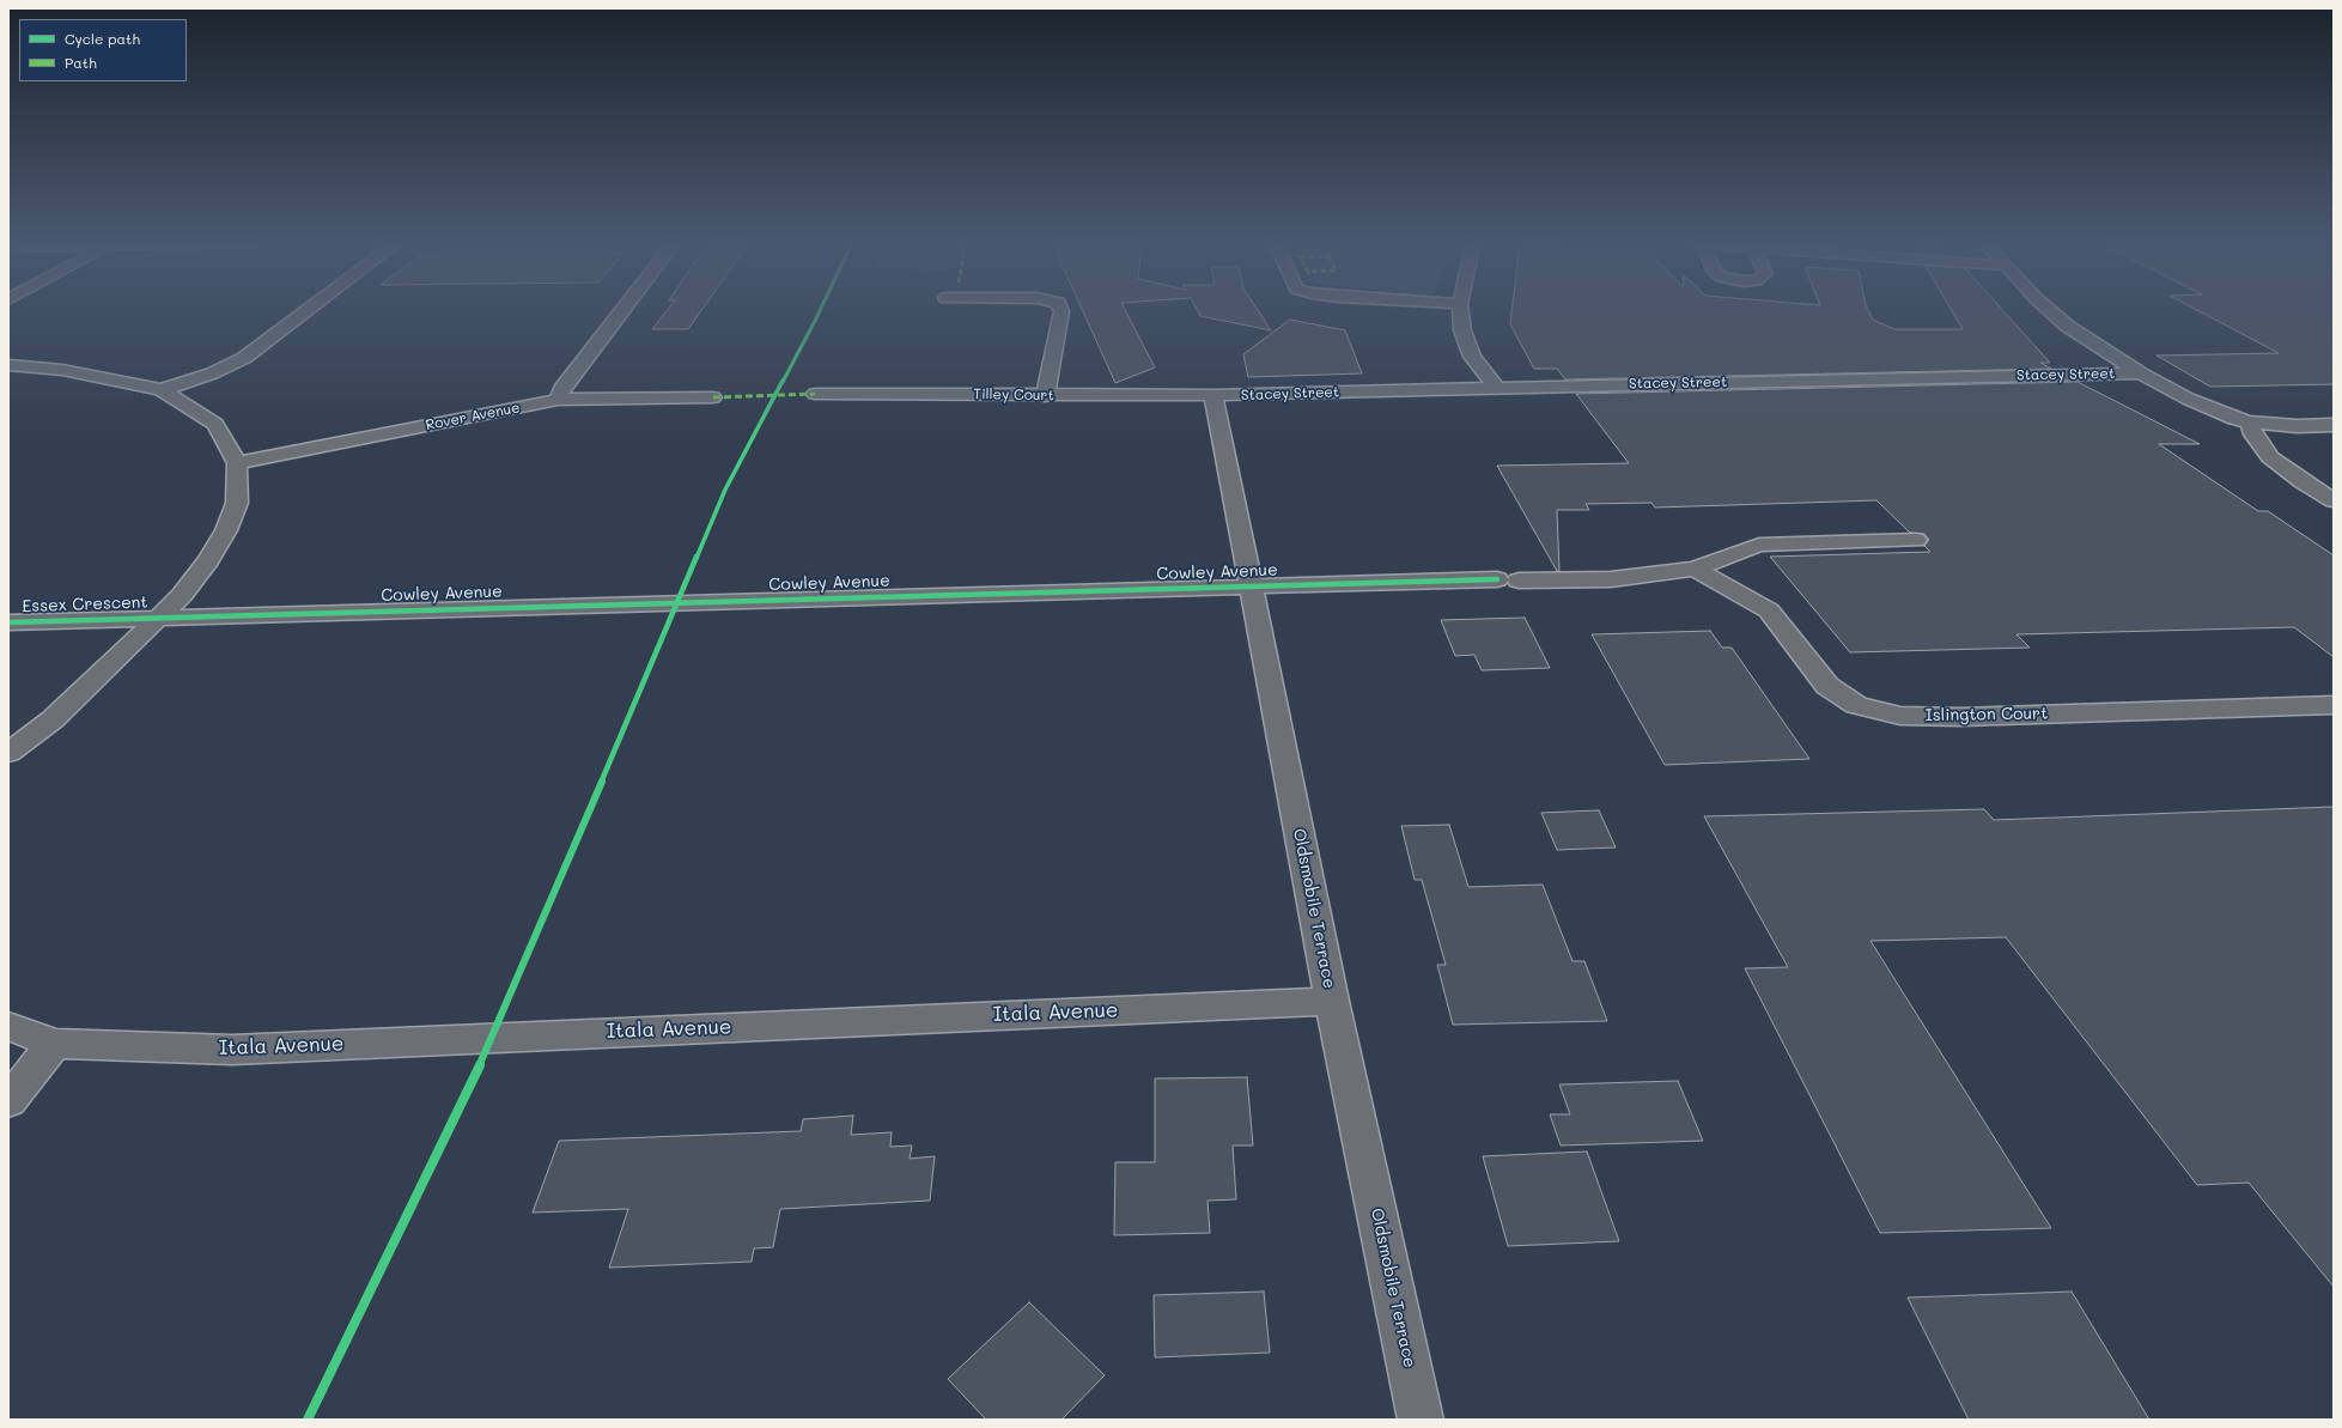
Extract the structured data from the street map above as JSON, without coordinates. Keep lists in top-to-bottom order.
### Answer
{
  "streets": {
    "street": [
      "Stacey Street",
      "Tilley Court",
      "Rover Avenue",
      "Cowley Avenue",
      "Essex Crescent",
      "Islington Court",
      "Oldsmobile Terrace",
      "Itala Avenue"
    ]
  },
  "crossings": [
    ["Stacey Street", "Tilley Court"],
    ["Stacey Street", "Oldsmobile Terrace"],
    ["Tilley Court", "Oldsmobile Terrace"],
    ["Cowley Avenue", "Essex Crescent"],
    ["Cowley Avenue", "Islington Court"],
    ["Cowley Avenue", "Oldsmobile Terrace"],
    ["Oldsmobile Terrace", "Itala Avenue"]
  ],
  "legend": ["Cycle path", "Path"]
}
